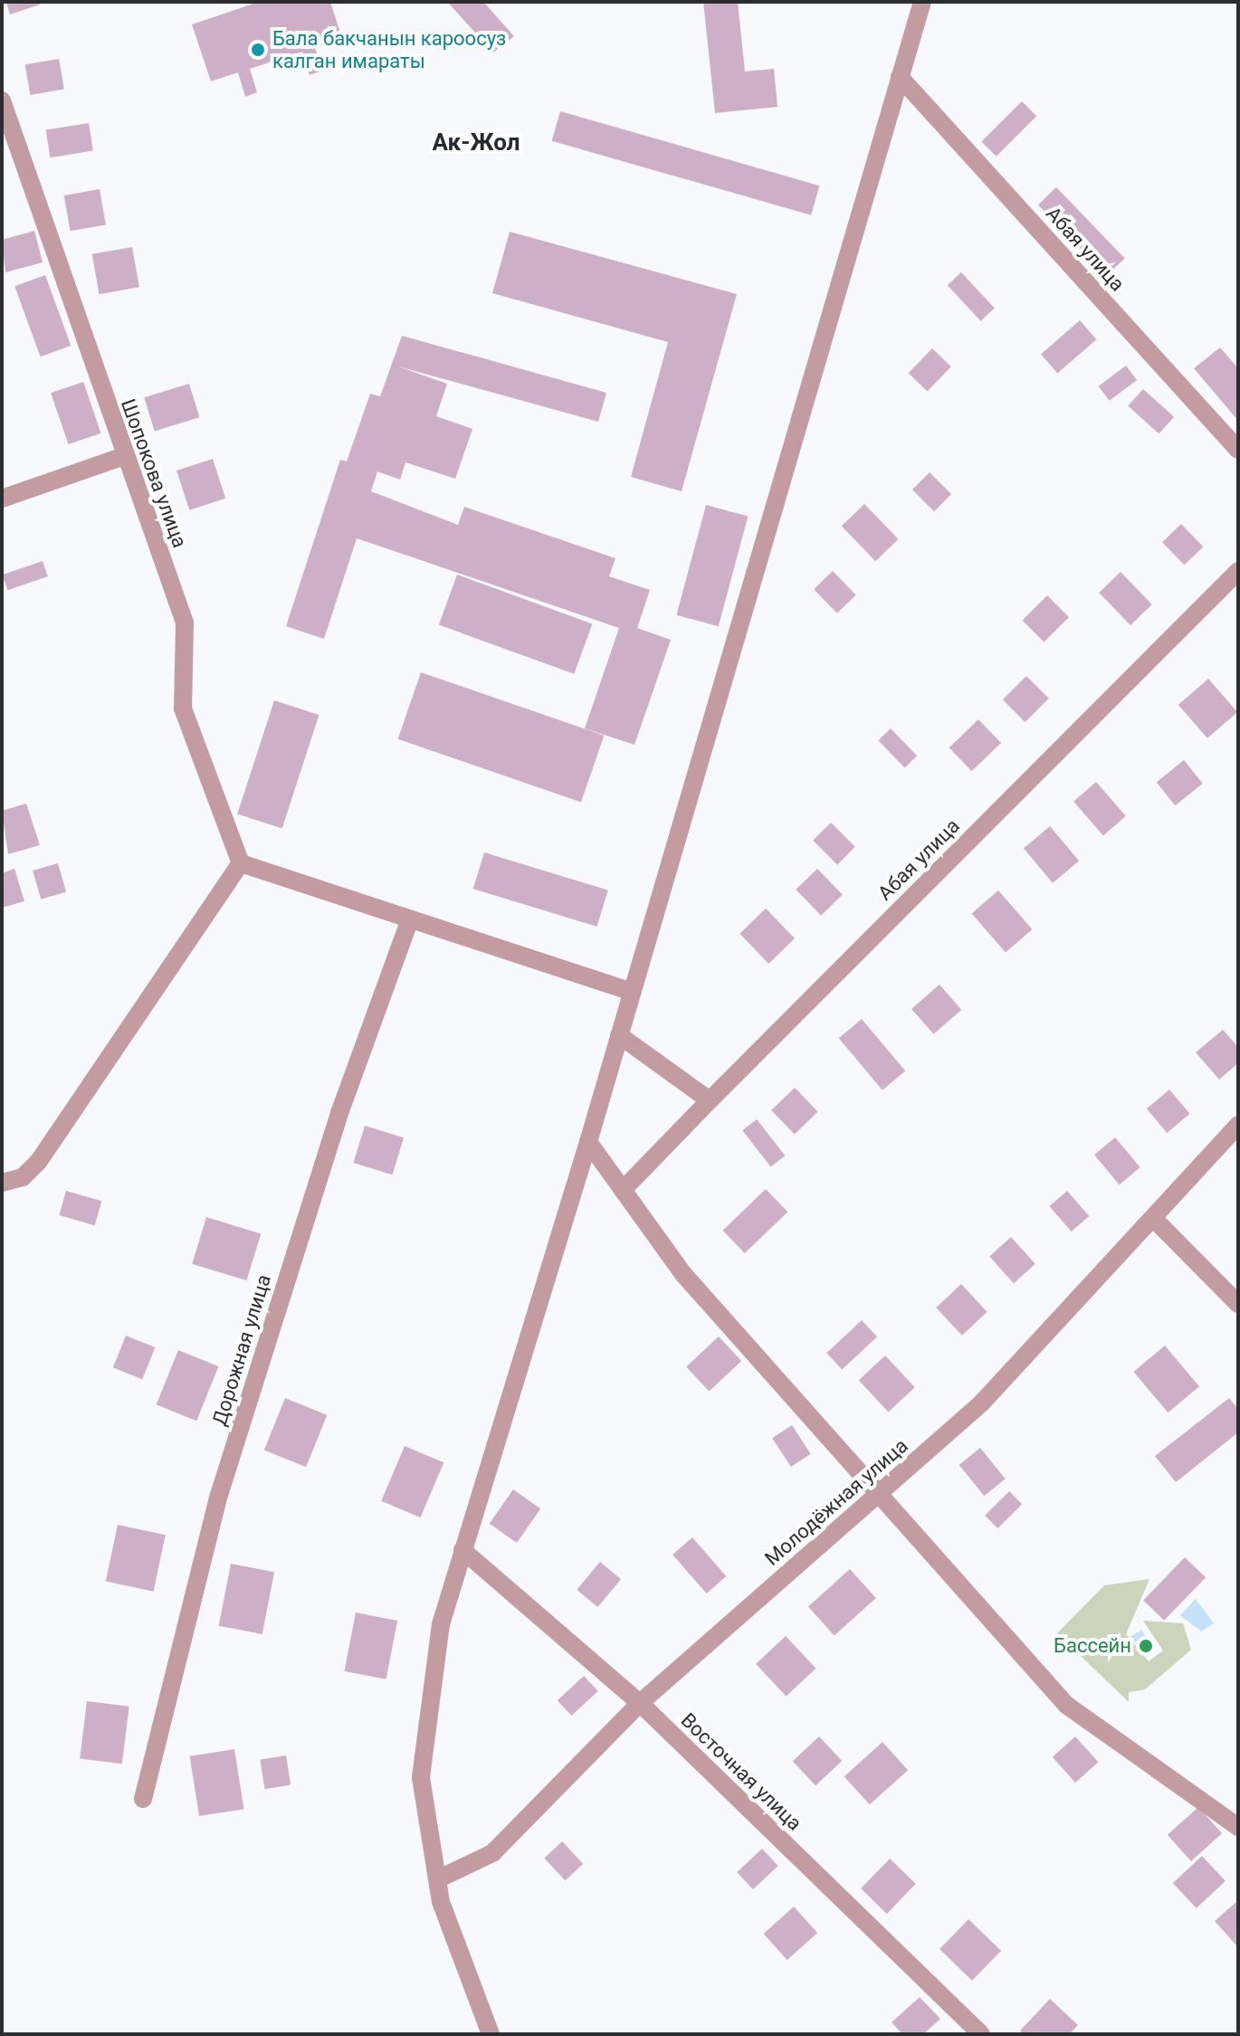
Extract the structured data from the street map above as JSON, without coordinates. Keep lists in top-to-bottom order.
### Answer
{
  "streets": {
    "street": [
      "Абая улица",
      "Шопокова улица",
      "Дорожная улица",
      "Молодёжная улица",
      "Восточная улица"
    ]
  },
  "crossings": [
    ["Молодёжная улица", "Восточная улица"]
  ],
  "districts": ["Ак-Жол"],
  "places": ["Бала бакчанын кароосуз калган имараты", "Бассейн"]
}
